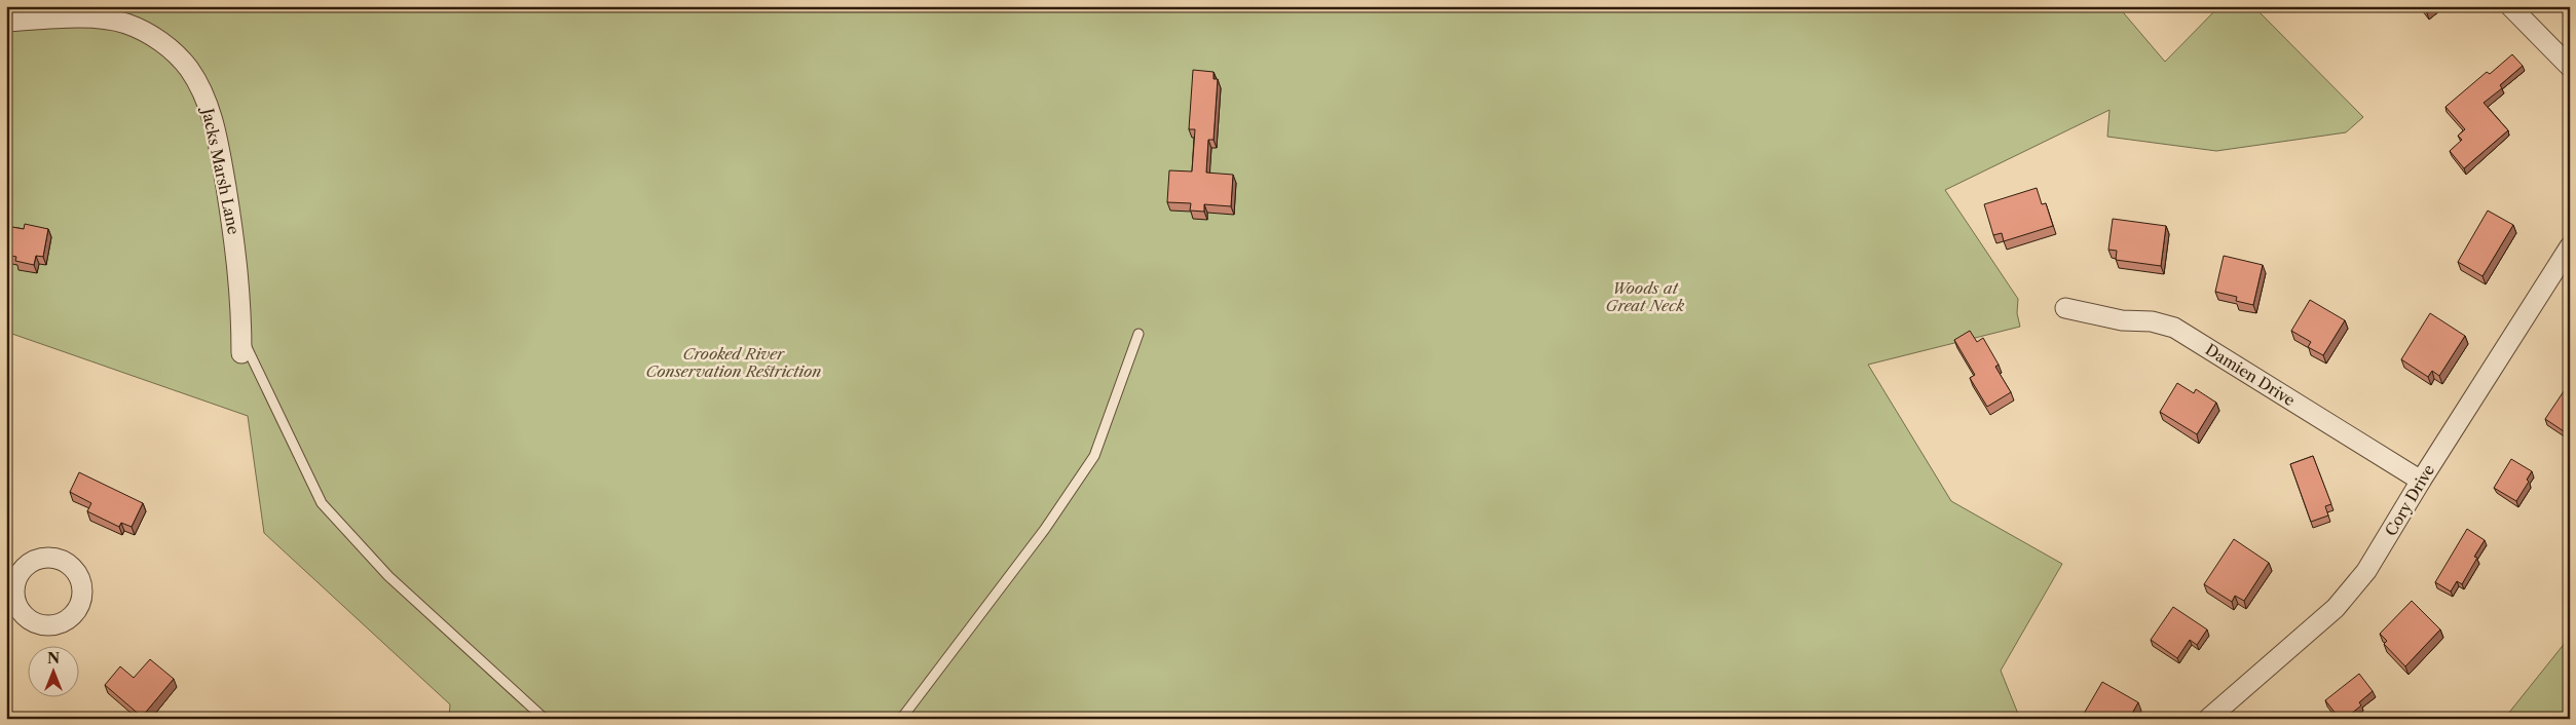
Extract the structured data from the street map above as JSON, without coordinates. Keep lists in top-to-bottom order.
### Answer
{
  "streets": {
    "street": ["Jacks Marsh Lane", "Damien Drive", "Cory Drive"]
  },
  "crossings": [
    ["Damien Drive", "Cory Drive"]
  ],
  "parks": ["Woods at Great Neck", "Crooked River Conservation Restriction"],
  "north": "top"
}
